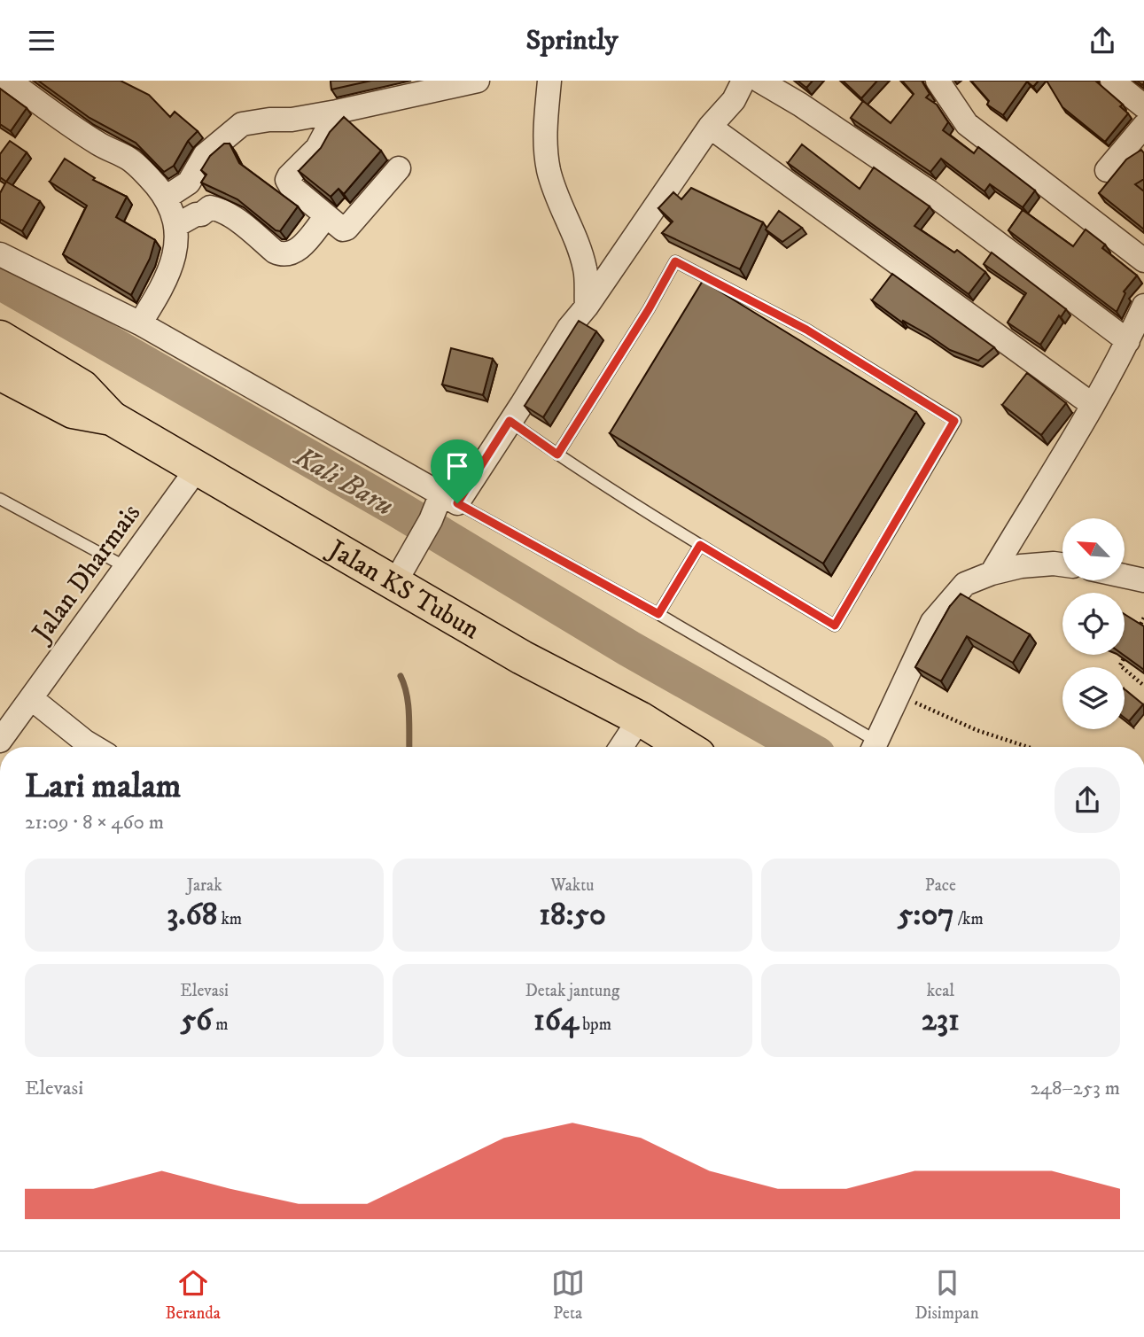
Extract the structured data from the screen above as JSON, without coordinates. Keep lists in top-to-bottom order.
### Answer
{
  "streets": {
    "highway": ["Jalan KS Tubun"],
    "street": ["Jalan Dharmais"]
  },
  "crossings": [
    ["Jalan Dharmais", "Jalan KS Tubun"]
  ],
  "water": ["Kali Baru"],
  "north": "top left",
  "page": {
    "header": "Sprintly",
    "heading": ["Lari malam", "21:09 · 8 × 460 m"],
    "stats": [
      ["Jarak", "3.68 km"],
      ["Waktu", "18:50"],
      ["Pace", "5:07 /km"],
      ["Elevasi", "56 m"],
      ["Detak jantung", "164 bpm"],
      ["kcal", "231"]
    ],
    "chart": ["Elevasi", "248–253 m"],
    "tabs": ["Beranda", "Peta", "Disimpan"]
  }
}
